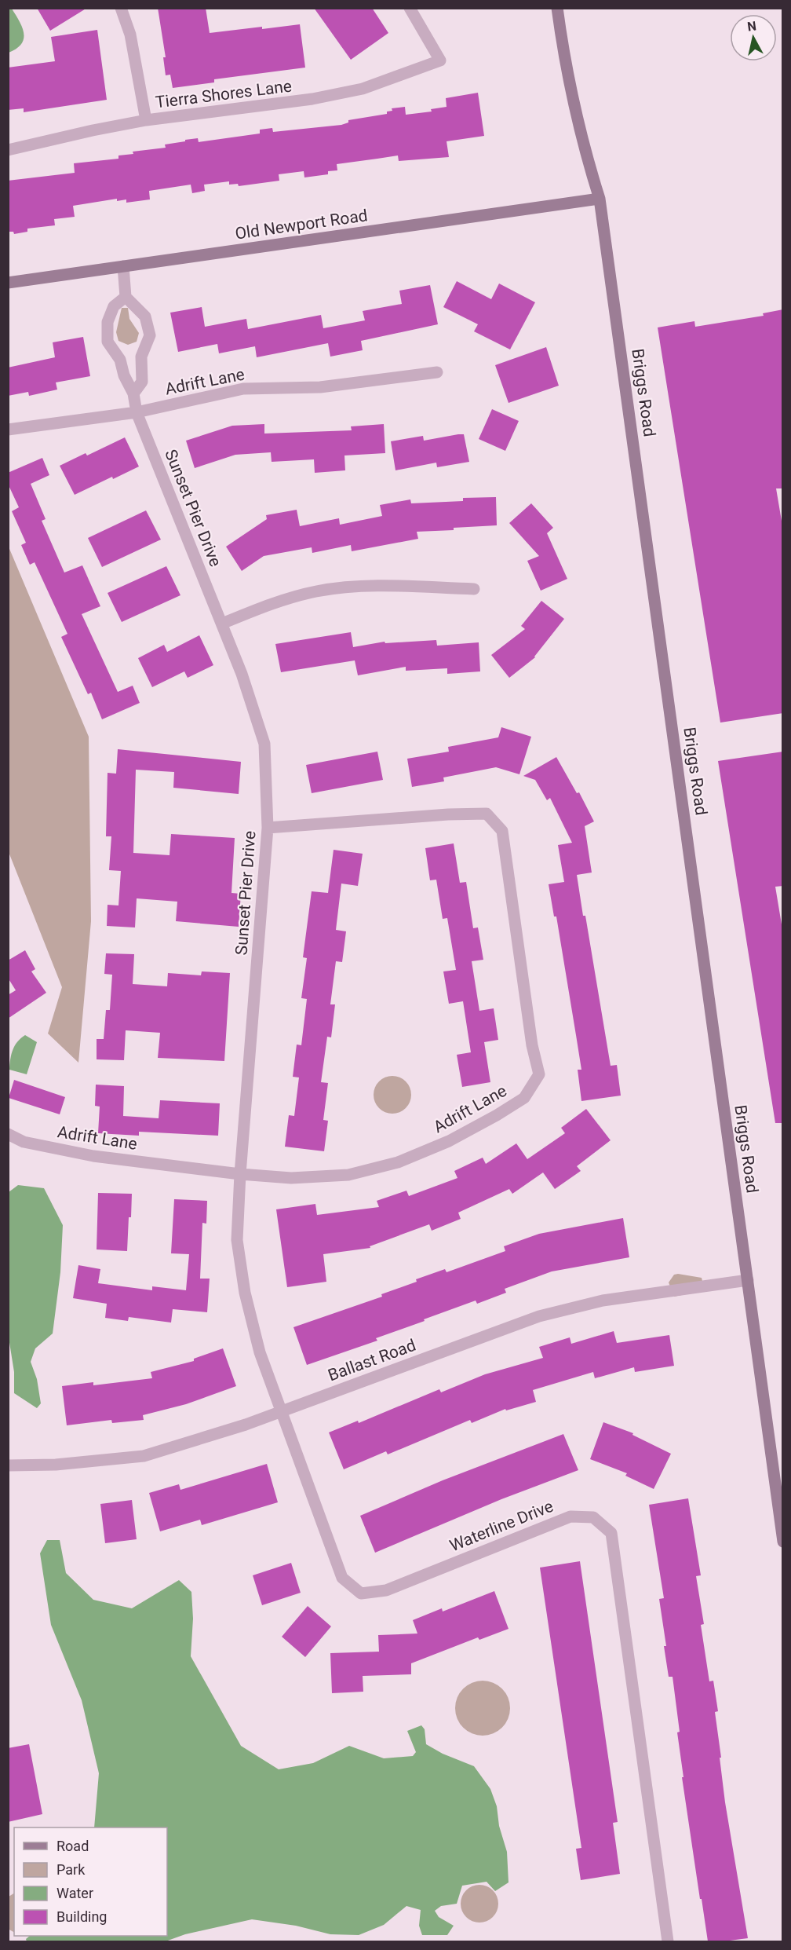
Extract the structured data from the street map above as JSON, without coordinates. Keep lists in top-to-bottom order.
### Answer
{
  "streets": {
    "main road": ["Old Newport Road", "Briggs Road"],
    "street": [
      "Tierra Shores Lane",
      "Adrift Lane",
      "Sunset Pier Drive",
      "Ballast Road",
      "Waterline Drive"
    ]
  },
  "crossings": [
    ["Old Newport Road", "Briggs Road"],
    ["Adrift Lane", "Sunset Pier Drive"],
    ["Briggs Road", "Ballast Road"],
    ["Sunset Pier Drive", "Ballast Road"],
    ["Sunset Pier Drive", "Waterline Drive"],
    ["Ballast Road", "Waterline Drive"]
  ],
  "legend": [
    "Road",
    "Park",
    "Water",
    "Building"
  ],
  "north": "top"
}
